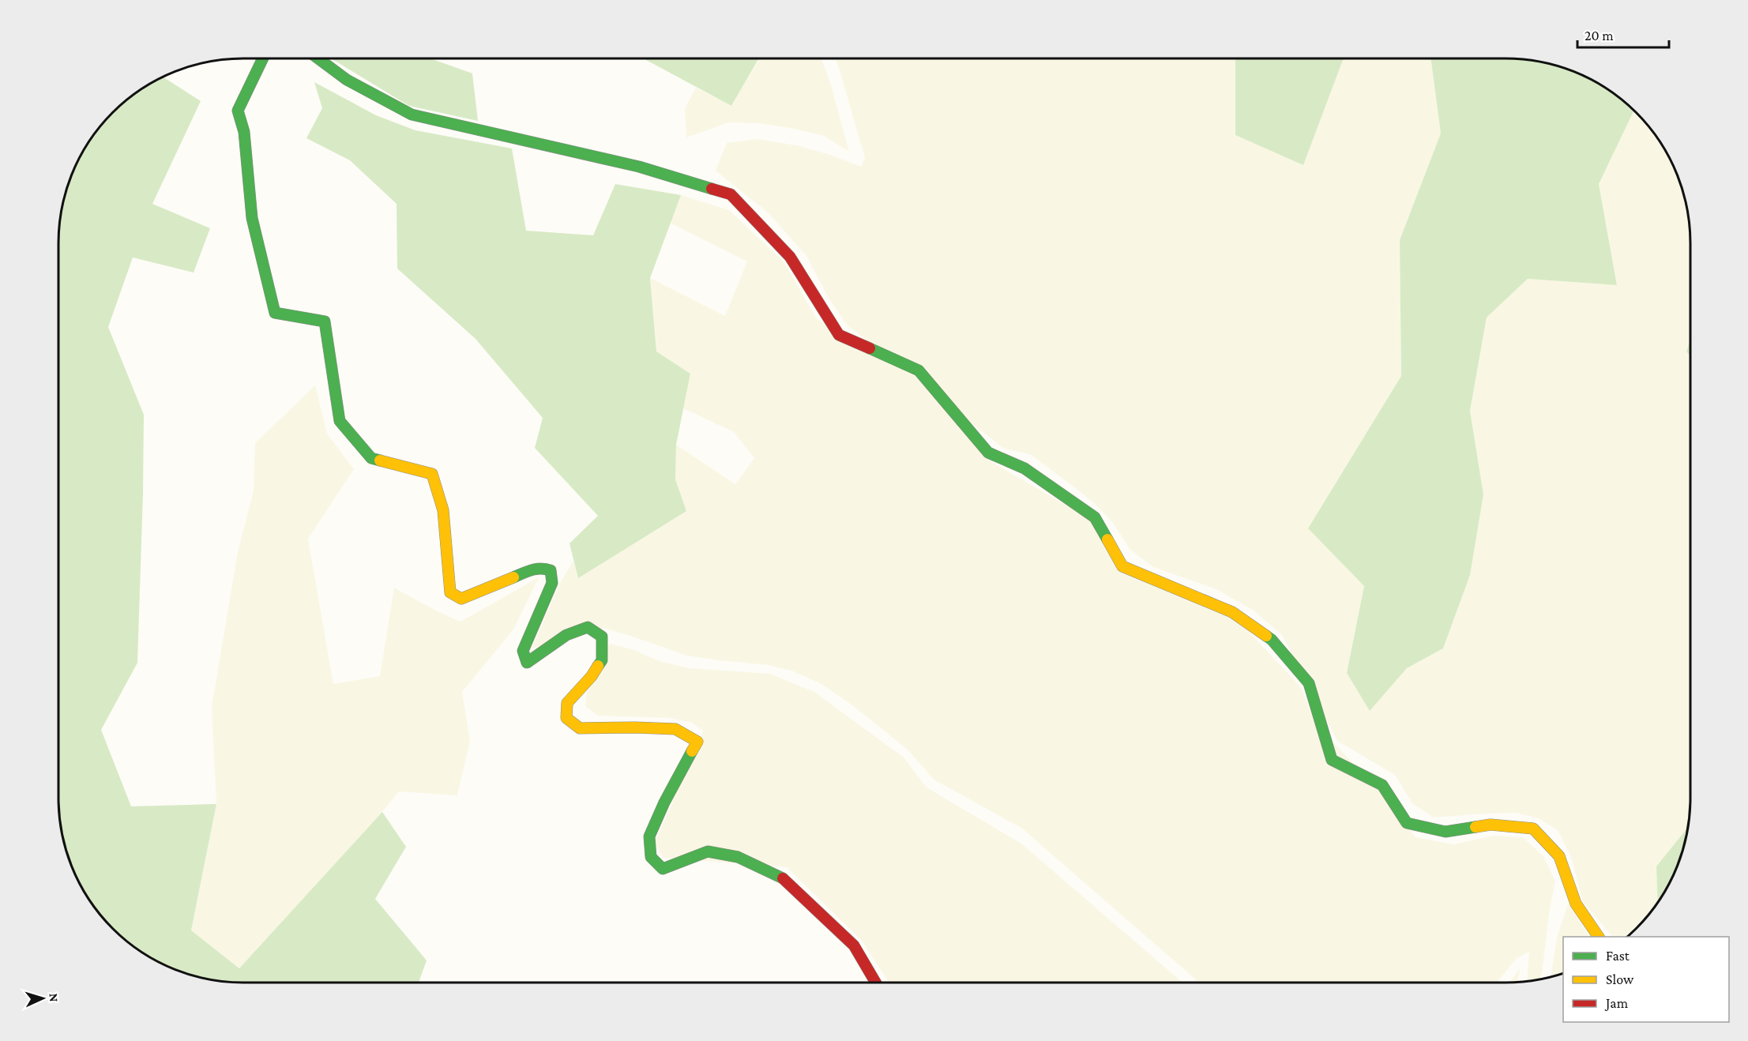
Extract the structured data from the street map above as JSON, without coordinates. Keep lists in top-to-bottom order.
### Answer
{
  "legend": ["Fast", "Slow", "Jam"],
  "scale_bar": "20 m",
  "north": "right"
}
